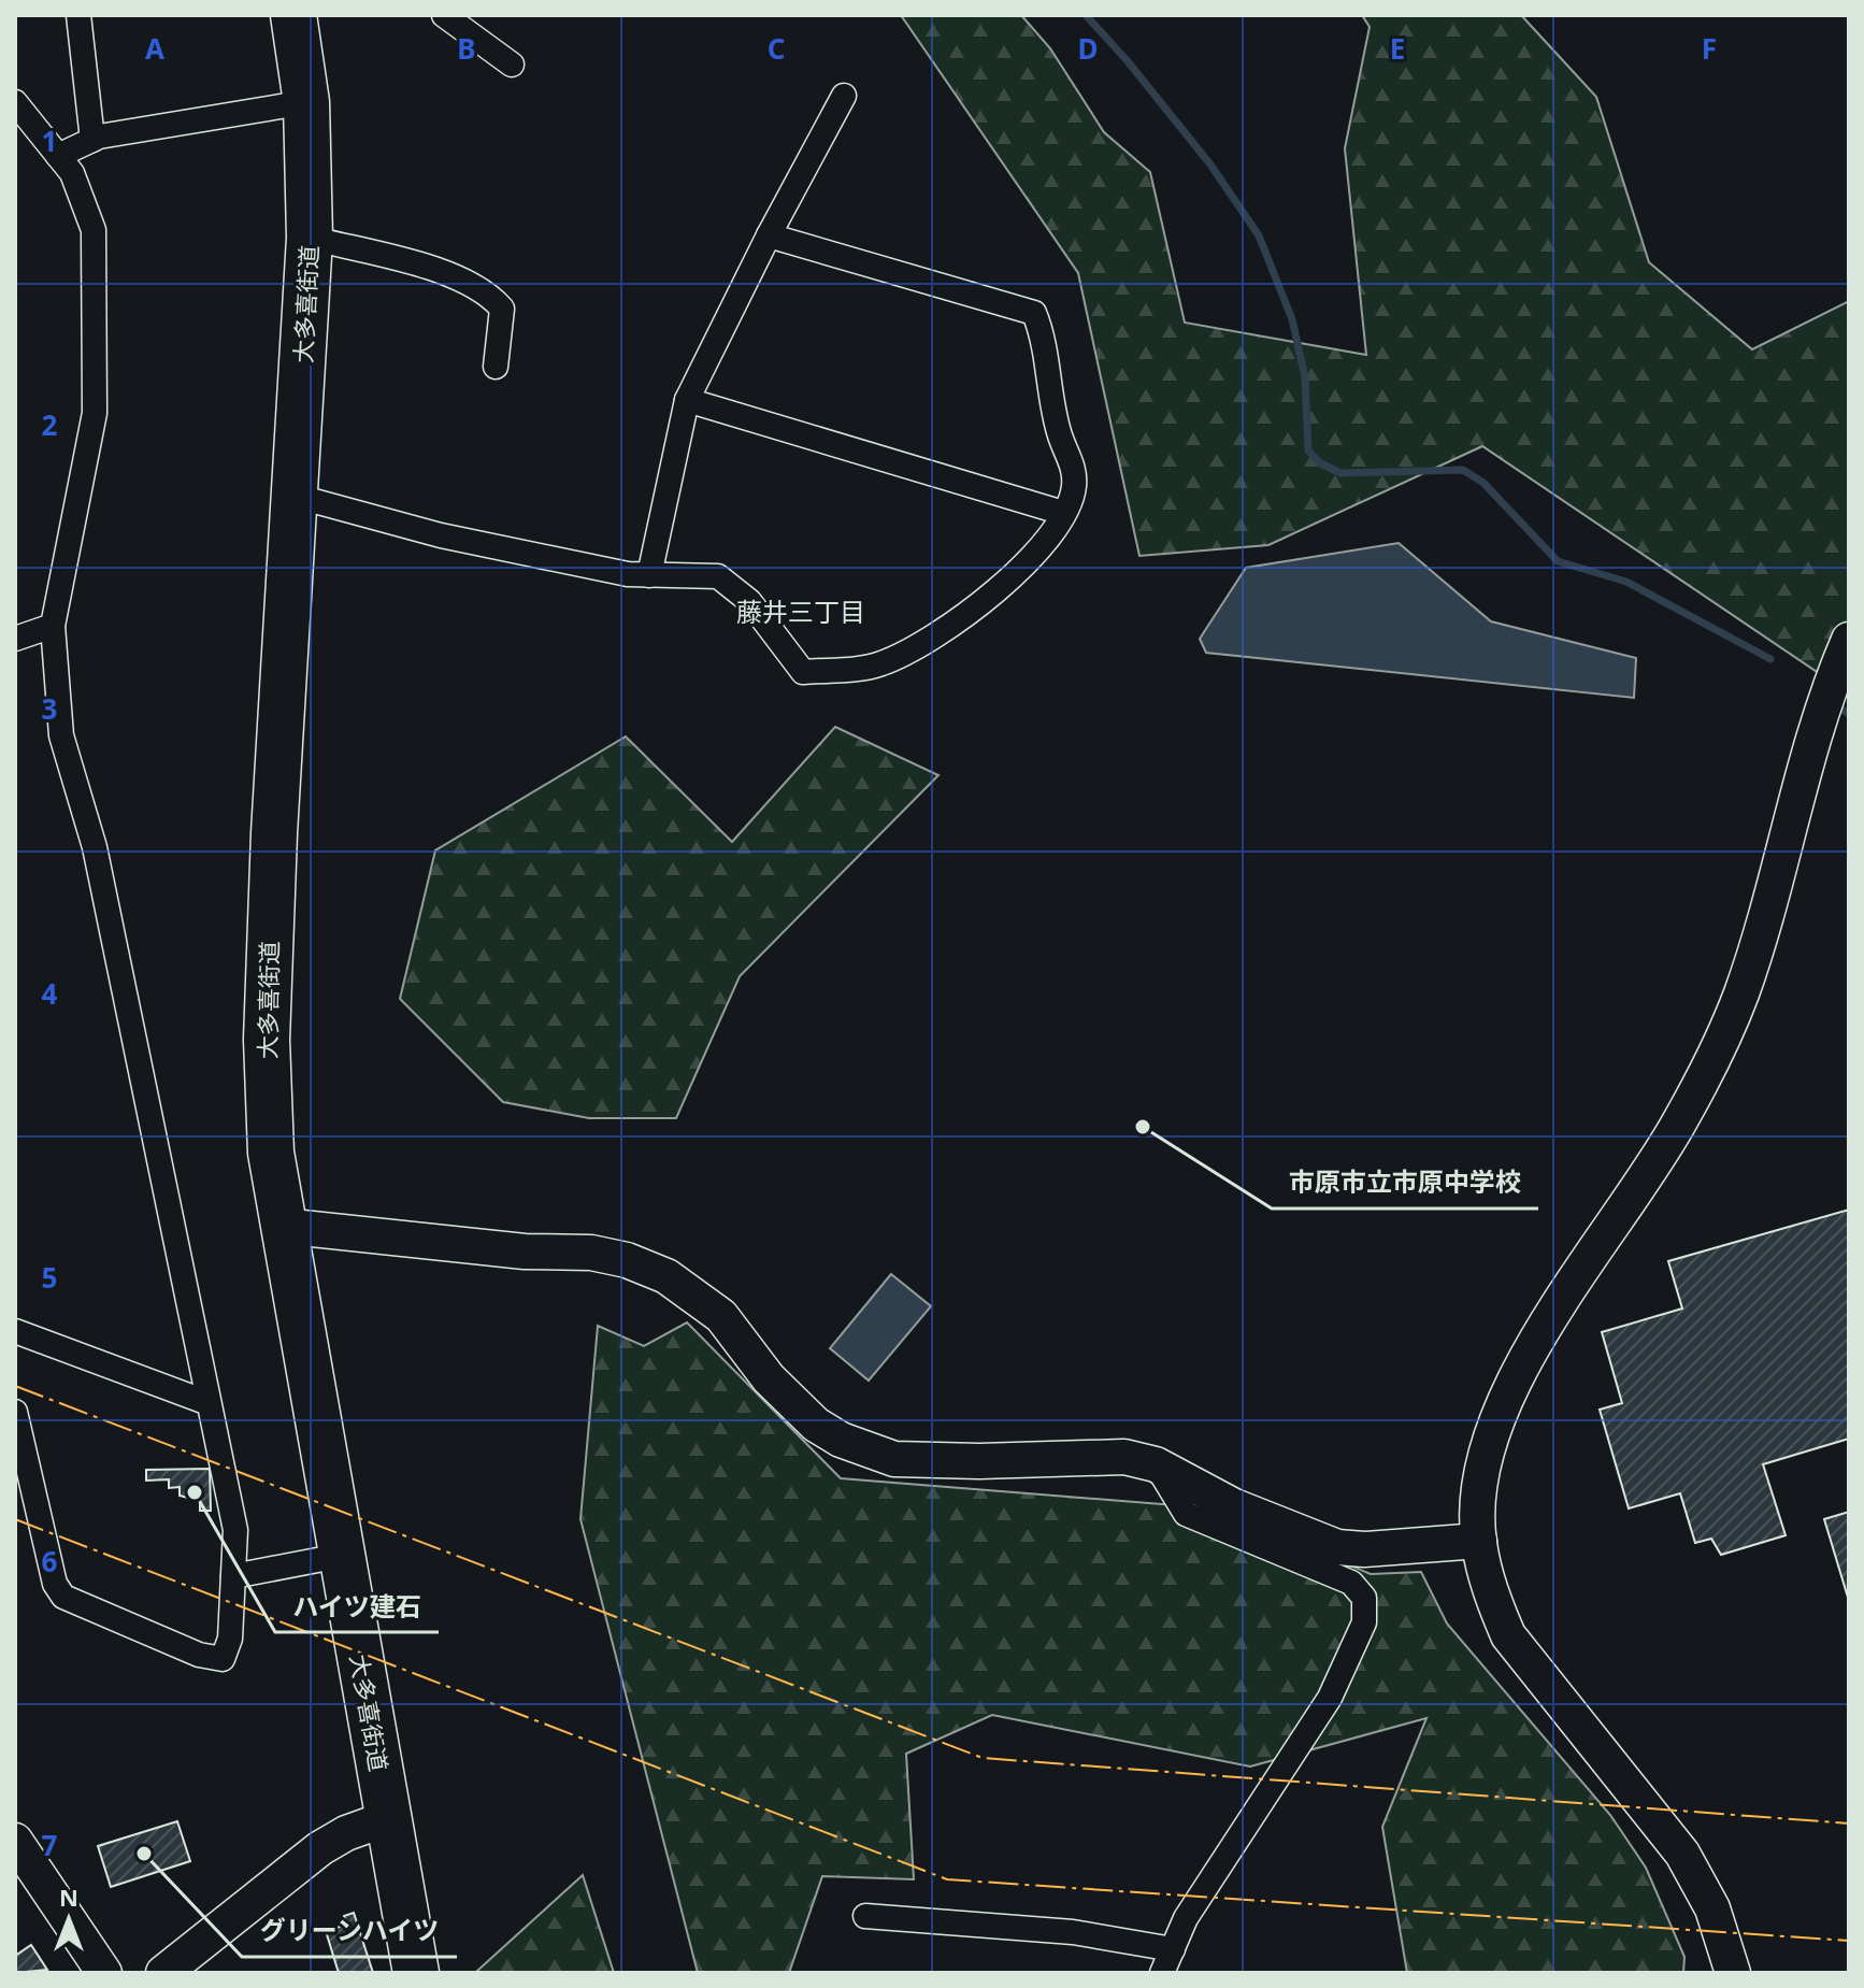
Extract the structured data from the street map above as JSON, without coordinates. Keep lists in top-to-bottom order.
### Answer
{
  "streets": {
    "highway": ["大多喜街道"]
  },
  "districts": ["藤井三丁目"],
  "places": ["市原市立市原中学校", "ハイツ建石", "グリーンハイツ"],
  "north": "top",
  "grid": {
    "columns": [
      "A",
      "B",
      "C",
      "D",
      "E",
      "F"
    ],
    "rows": [
      "1",
      "2",
      "3",
      "4",
      "5",
      "6",
      "7"
    ]
  }
}
